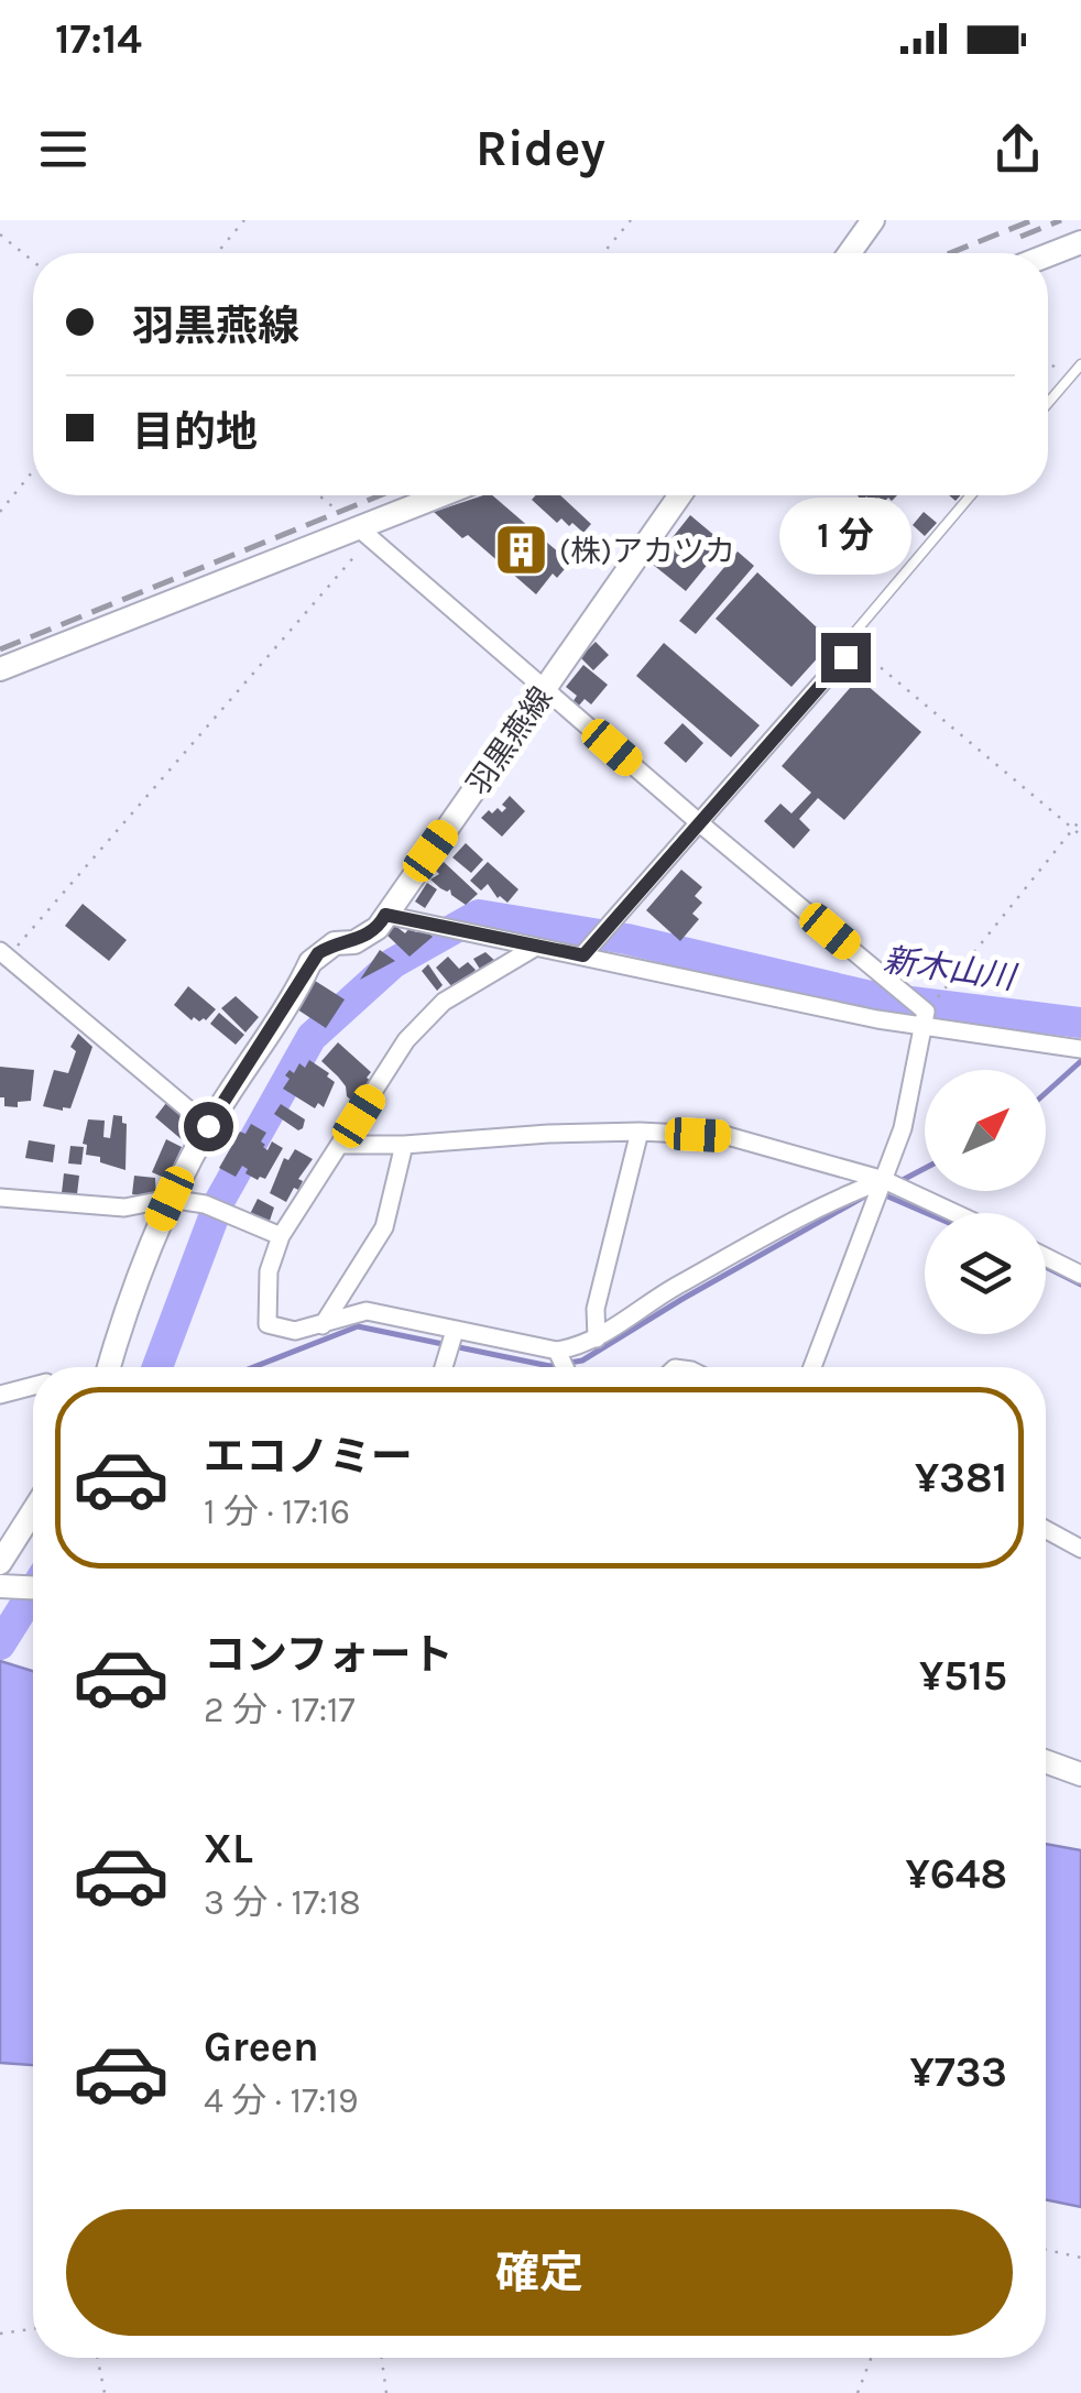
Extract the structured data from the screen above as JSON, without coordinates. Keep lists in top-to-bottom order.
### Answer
{
  "streets": {
    "main road": ["羽黒燕線"]
  },
  "water": ["新木山川"],
  "places": {
    "building": ["(株)アカツカ"]
  },
  "north": "top right",
  "page": {
    "status": "17:14",
    "header": "Ridey",
    "banner": ["羽黒燕線", "目的地"],
    "bubble": "1 分",
    "list": [
      {
        "name": "エコノミー",
        "note": "1 分 · 17:16",
        "value": "¥381"
      },
      {
        "name": "コンフォート",
        "note": "2 分 · 17:17",
        "value": "¥515"
      },
      {
        "name": "XL",
        "note": "3 分 · 17:18",
        "value": "¥648"
      },
      {
        "name": "Green",
        "note": "4 分 · 17:19",
        "value": "¥733"
      }
    ],
    "buttons": "確定"
  }
}
